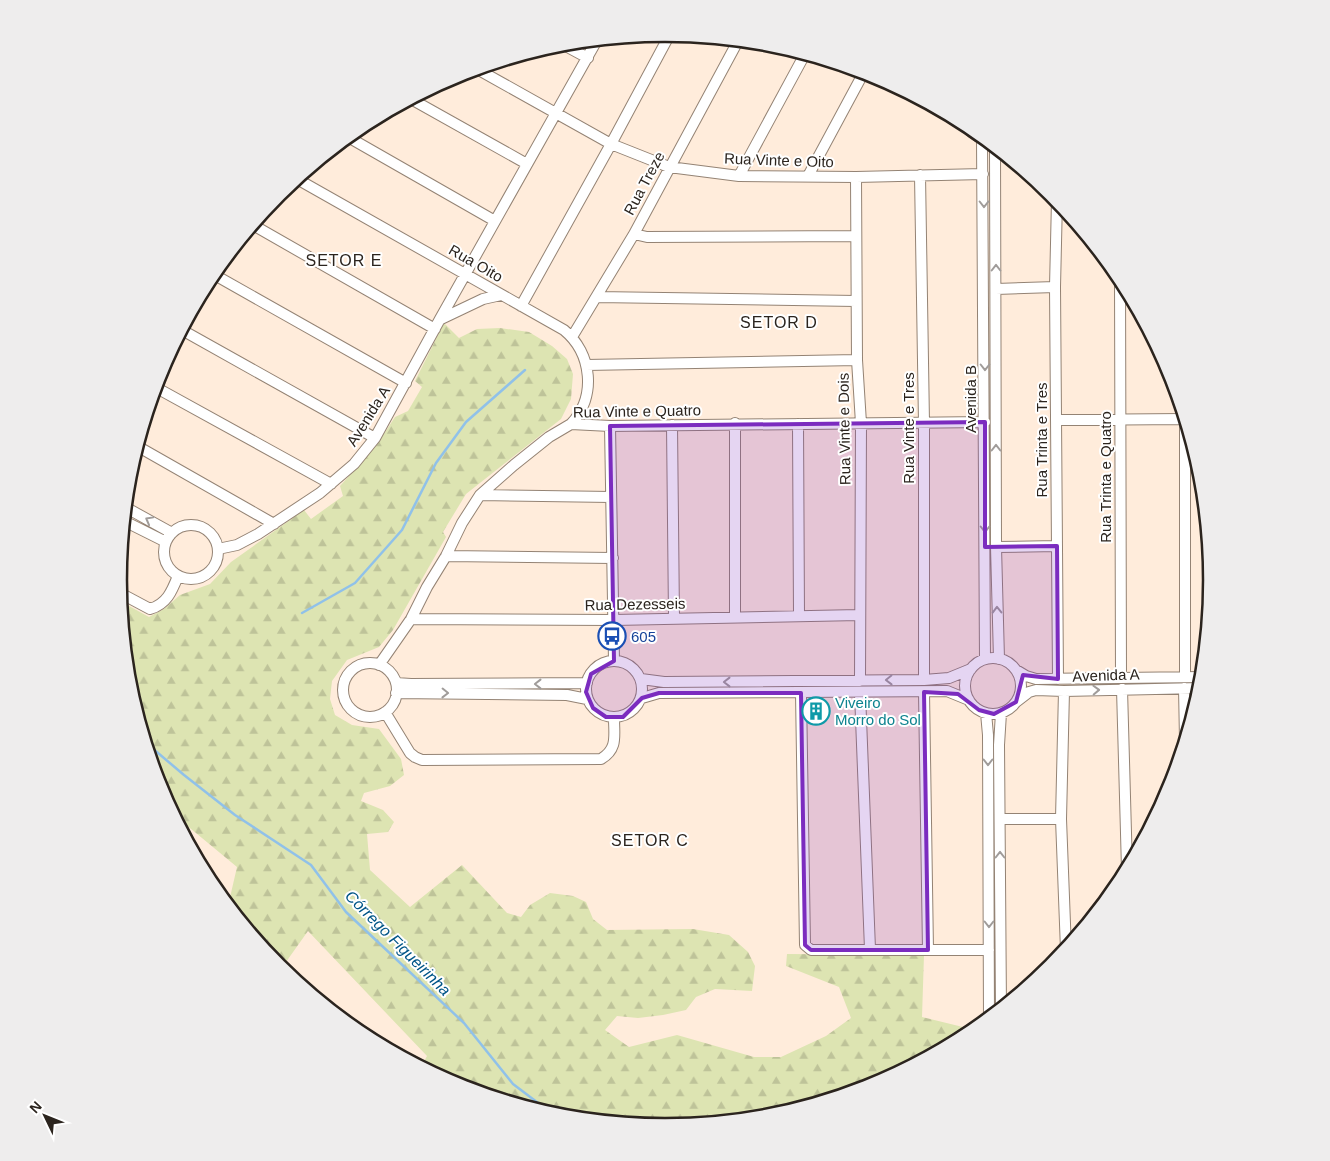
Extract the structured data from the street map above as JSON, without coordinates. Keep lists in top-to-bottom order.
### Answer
{
  "streets": {
    "street": [
      "Rua Vinte e Oito",
      "Rua Treze",
      "Rua Oito",
      "Avenida B",
      "Rua Vinte e Quatro",
      "Avenida A",
      "Rua Vinte e Tres",
      "Rua Vinte e Dois",
      "Rua Trinta e Tres",
      "Rua Trinta e Quatro",
      "Rua Dezesseis"
    ]
  },
  "crossings": [
    ["Rua Vinte e Oito", "Rua Treze"],
    ["Rua Vinte e Oito", "Avenida B"],
    ["Rua Vinte e Oito", "Avenida A"],
    ["Rua Vinte e Oito", "Rua Vinte e Tres"],
    ["Rua Vinte e Oito", "Rua Vinte e Dois"],
    ["Rua Treze", "Rua Oito"],
    ["Rua Oito", "Rua Vinte e Quatro"],
    ["Rua Oito", "Avenida A"],
    ["Avenida B", "Rua Vinte e Quatro"],
    ["Avenida B", "Avenida A"],
    ["Rua Vinte e Quatro", "Rua Vinte e Tres"],
    ["Rua Vinte e Quatro", "Rua Vinte e Dois"],
    ["Rua Vinte e Quatro", "Rua Dezesseis"],
    ["Avenida A", "Rua Trinta e Tres"],
    ["Avenida A", "Rua Trinta e Quatro"],
    ["Rua Vinte e Dois", "Rua Dezesseis"]
  ],
  "districts": ["SETOR E", "SETOR D", "SETOR C"],
  "water": ["Córrego Figueirinha"],
  "places": {
    "bus stop": ["605"],
    "building": ["Viveiro Morro do Sol"]
  },
  "north": "top left"
}
